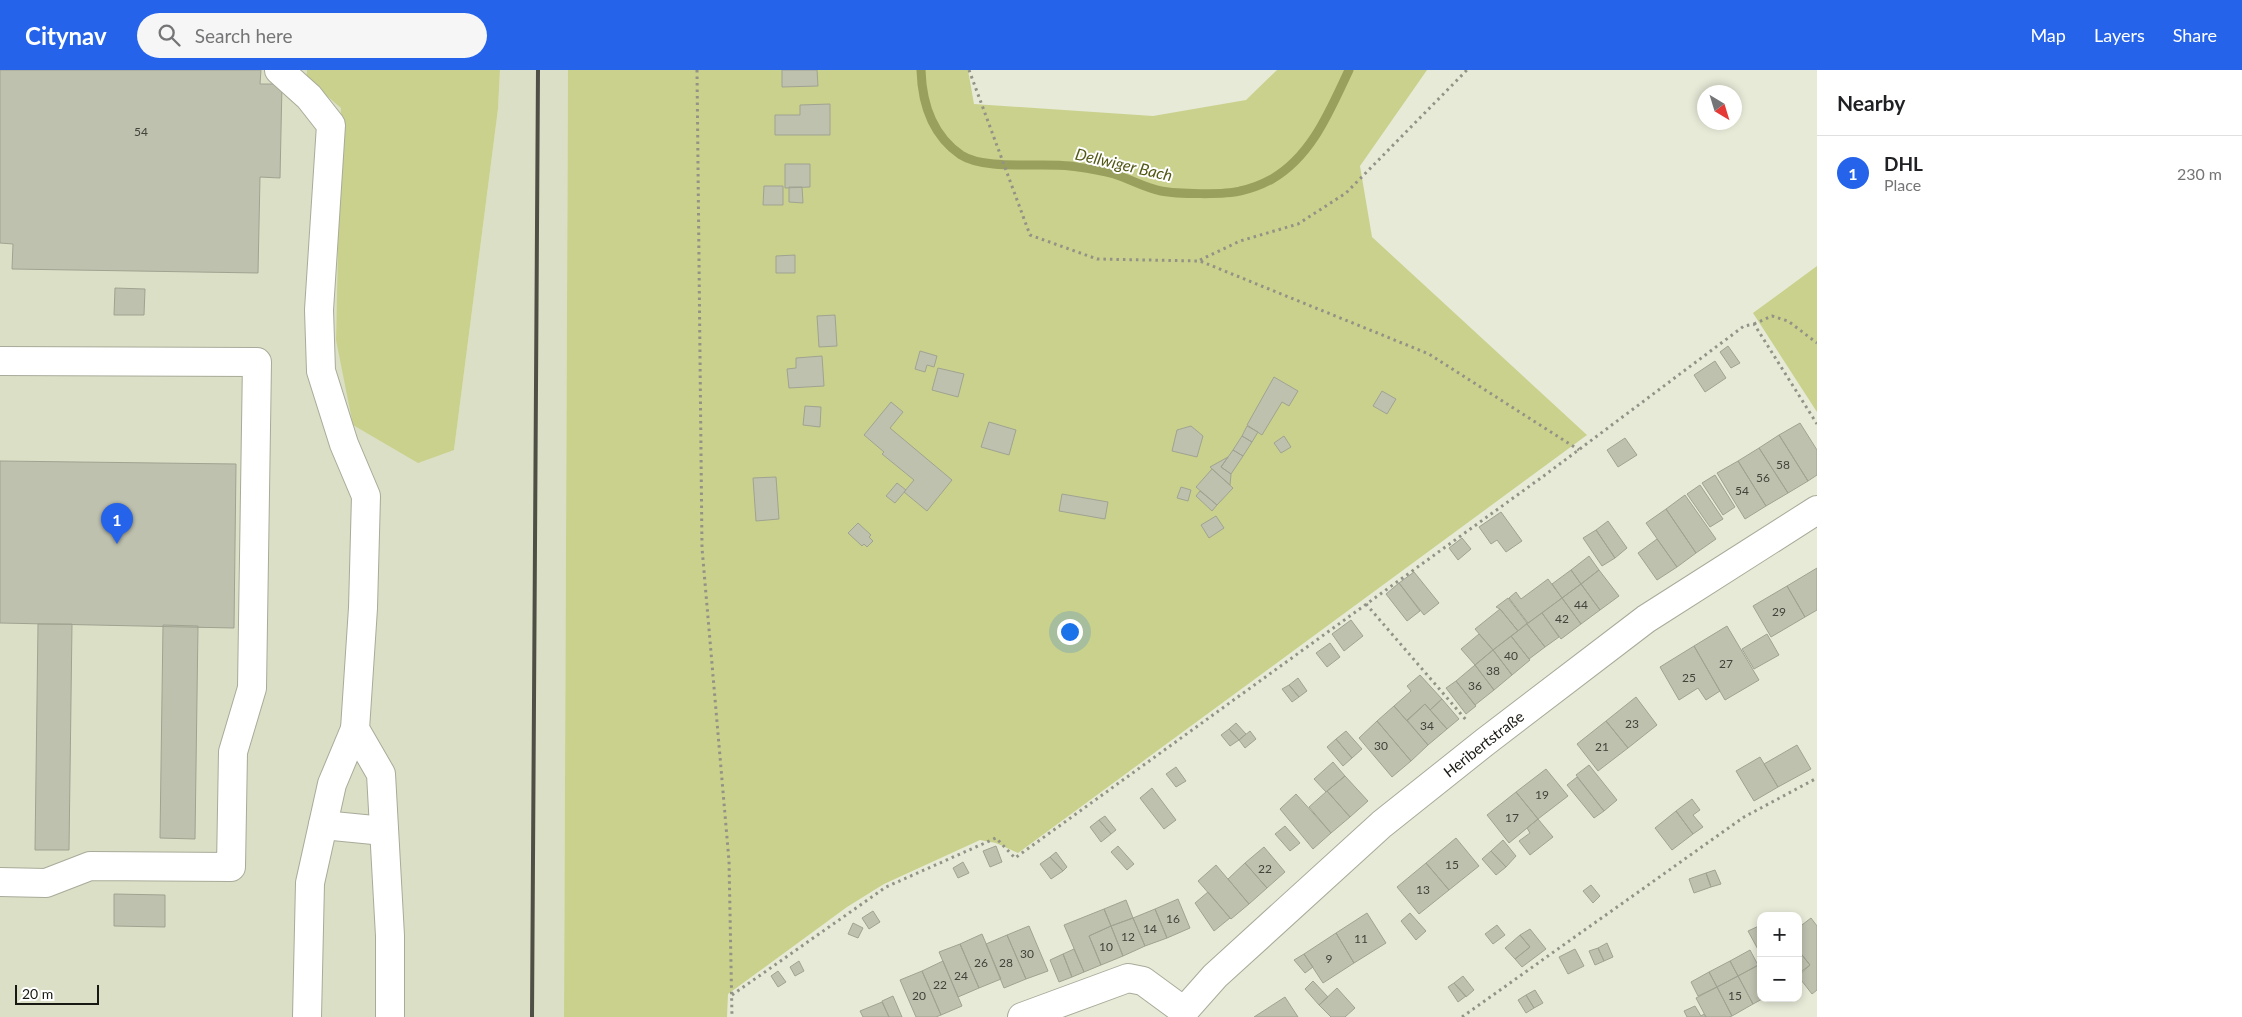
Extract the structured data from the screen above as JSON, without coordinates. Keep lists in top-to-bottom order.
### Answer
{
  "streets": {
    "street": ["Heribertstraße"]
  },
  "water": ["Dellwiger Bach"],
  "house_numbers": [
    "54",
    "58",
    "56",
    "54",
    "44",
    "29",
    "42",
    "40",
    "27",
    "38",
    "25",
    "36",
    "23",
    "34",
    "30",
    "21",
    "19",
    "17",
    "15",
    "22",
    "13",
    "16",
    "14",
    "12",
    "11",
    "10",
    "30",
    "9",
    "26",
    "28",
    "24",
    "22",
    "20",
    "15"
  ],
  "scale_bar": "20 m",
  "north": "bottom right",
  "page": {
    "header": "Citynav",
    "search": "Search here",
    "nav": ["Map", "Layers", "Share"],
    "heading": "Nearby",
    "list": [
      {
        "mark": "1",
        "name": "DHL",
        "note": "Place",
        "value": "230 m"
      }
    ],
    "pins": "1",
    "map_buttons": ["+", "−"],
    "scale": "20 m"
  }
}
